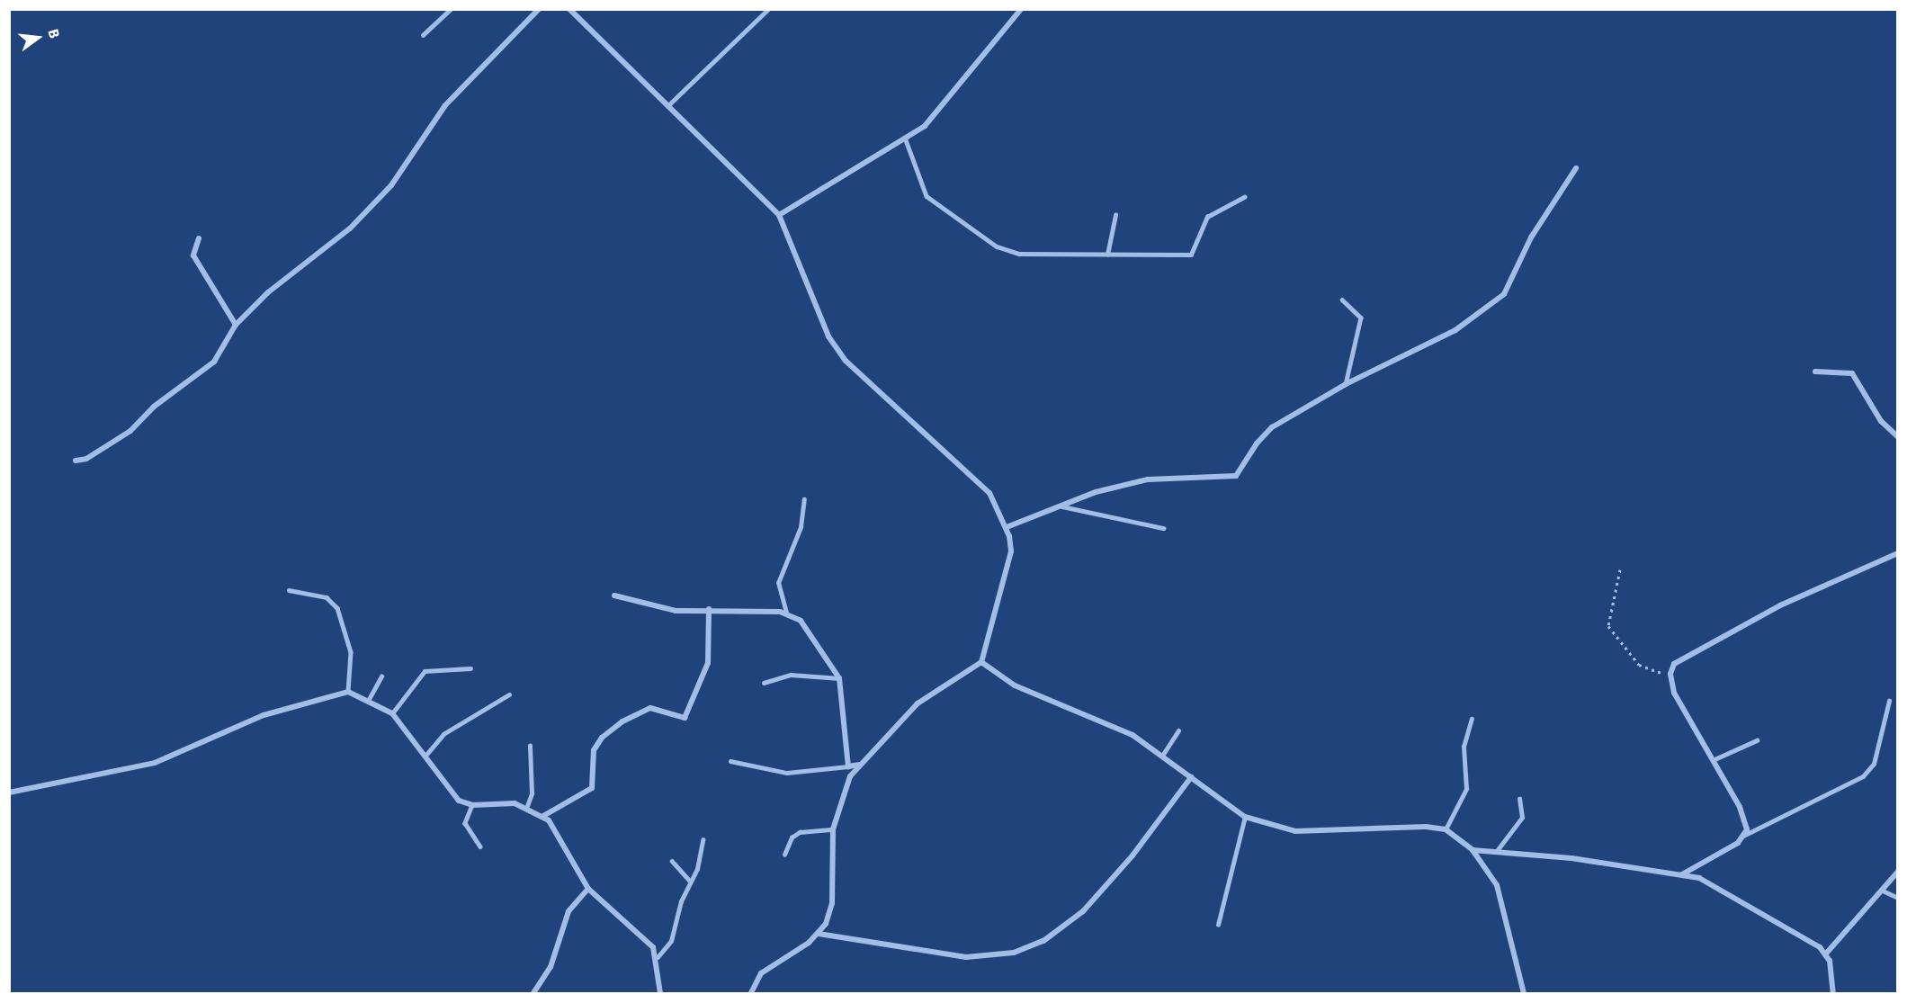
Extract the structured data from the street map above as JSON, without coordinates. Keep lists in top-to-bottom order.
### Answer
{
  "north": "right"
}
